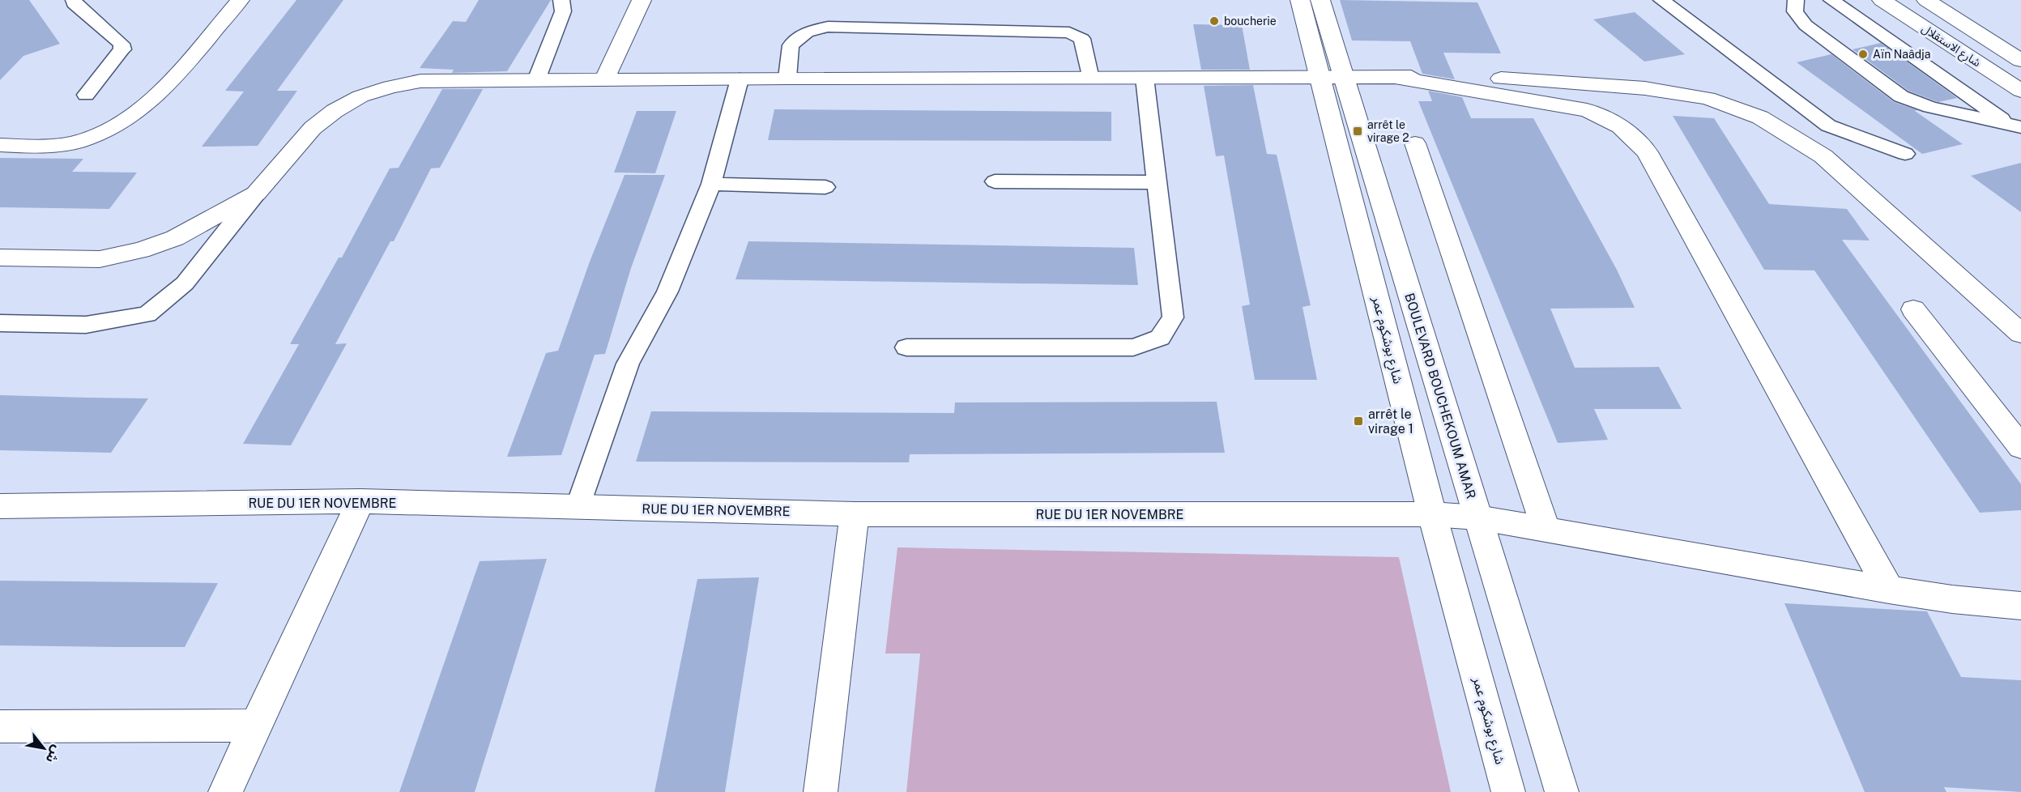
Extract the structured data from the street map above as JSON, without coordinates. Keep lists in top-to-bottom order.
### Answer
{
  "streets": {
    "street": [
      "شارع الاستقلال",
      "شارع بوشكوم عمر",
      "BOULEVARD BOUCHEKOUM AMAR",
      "RUE DU 1ER NOVEMBRE"
    ]
  },
  "crossings": [
    ["شارع بوشكوم عمر", "BOULEVARD BOUCHEKOUM AMAR"],
    ["شارع بوشكوم عمر", "RUE DU 1ER NOVEMBRE"],
    ["BOULEVARD BOUCHEKOUM AMAR", "RUE DU 1ER NOVEMBRE"]
  ],
  "places": {
    "other": ["boucherie", "Aïn Naâdja"],
    "transit": ["arrêt le virage 2", "arrêt le virage 1"]
  },
  "north": "bottom right"
}
